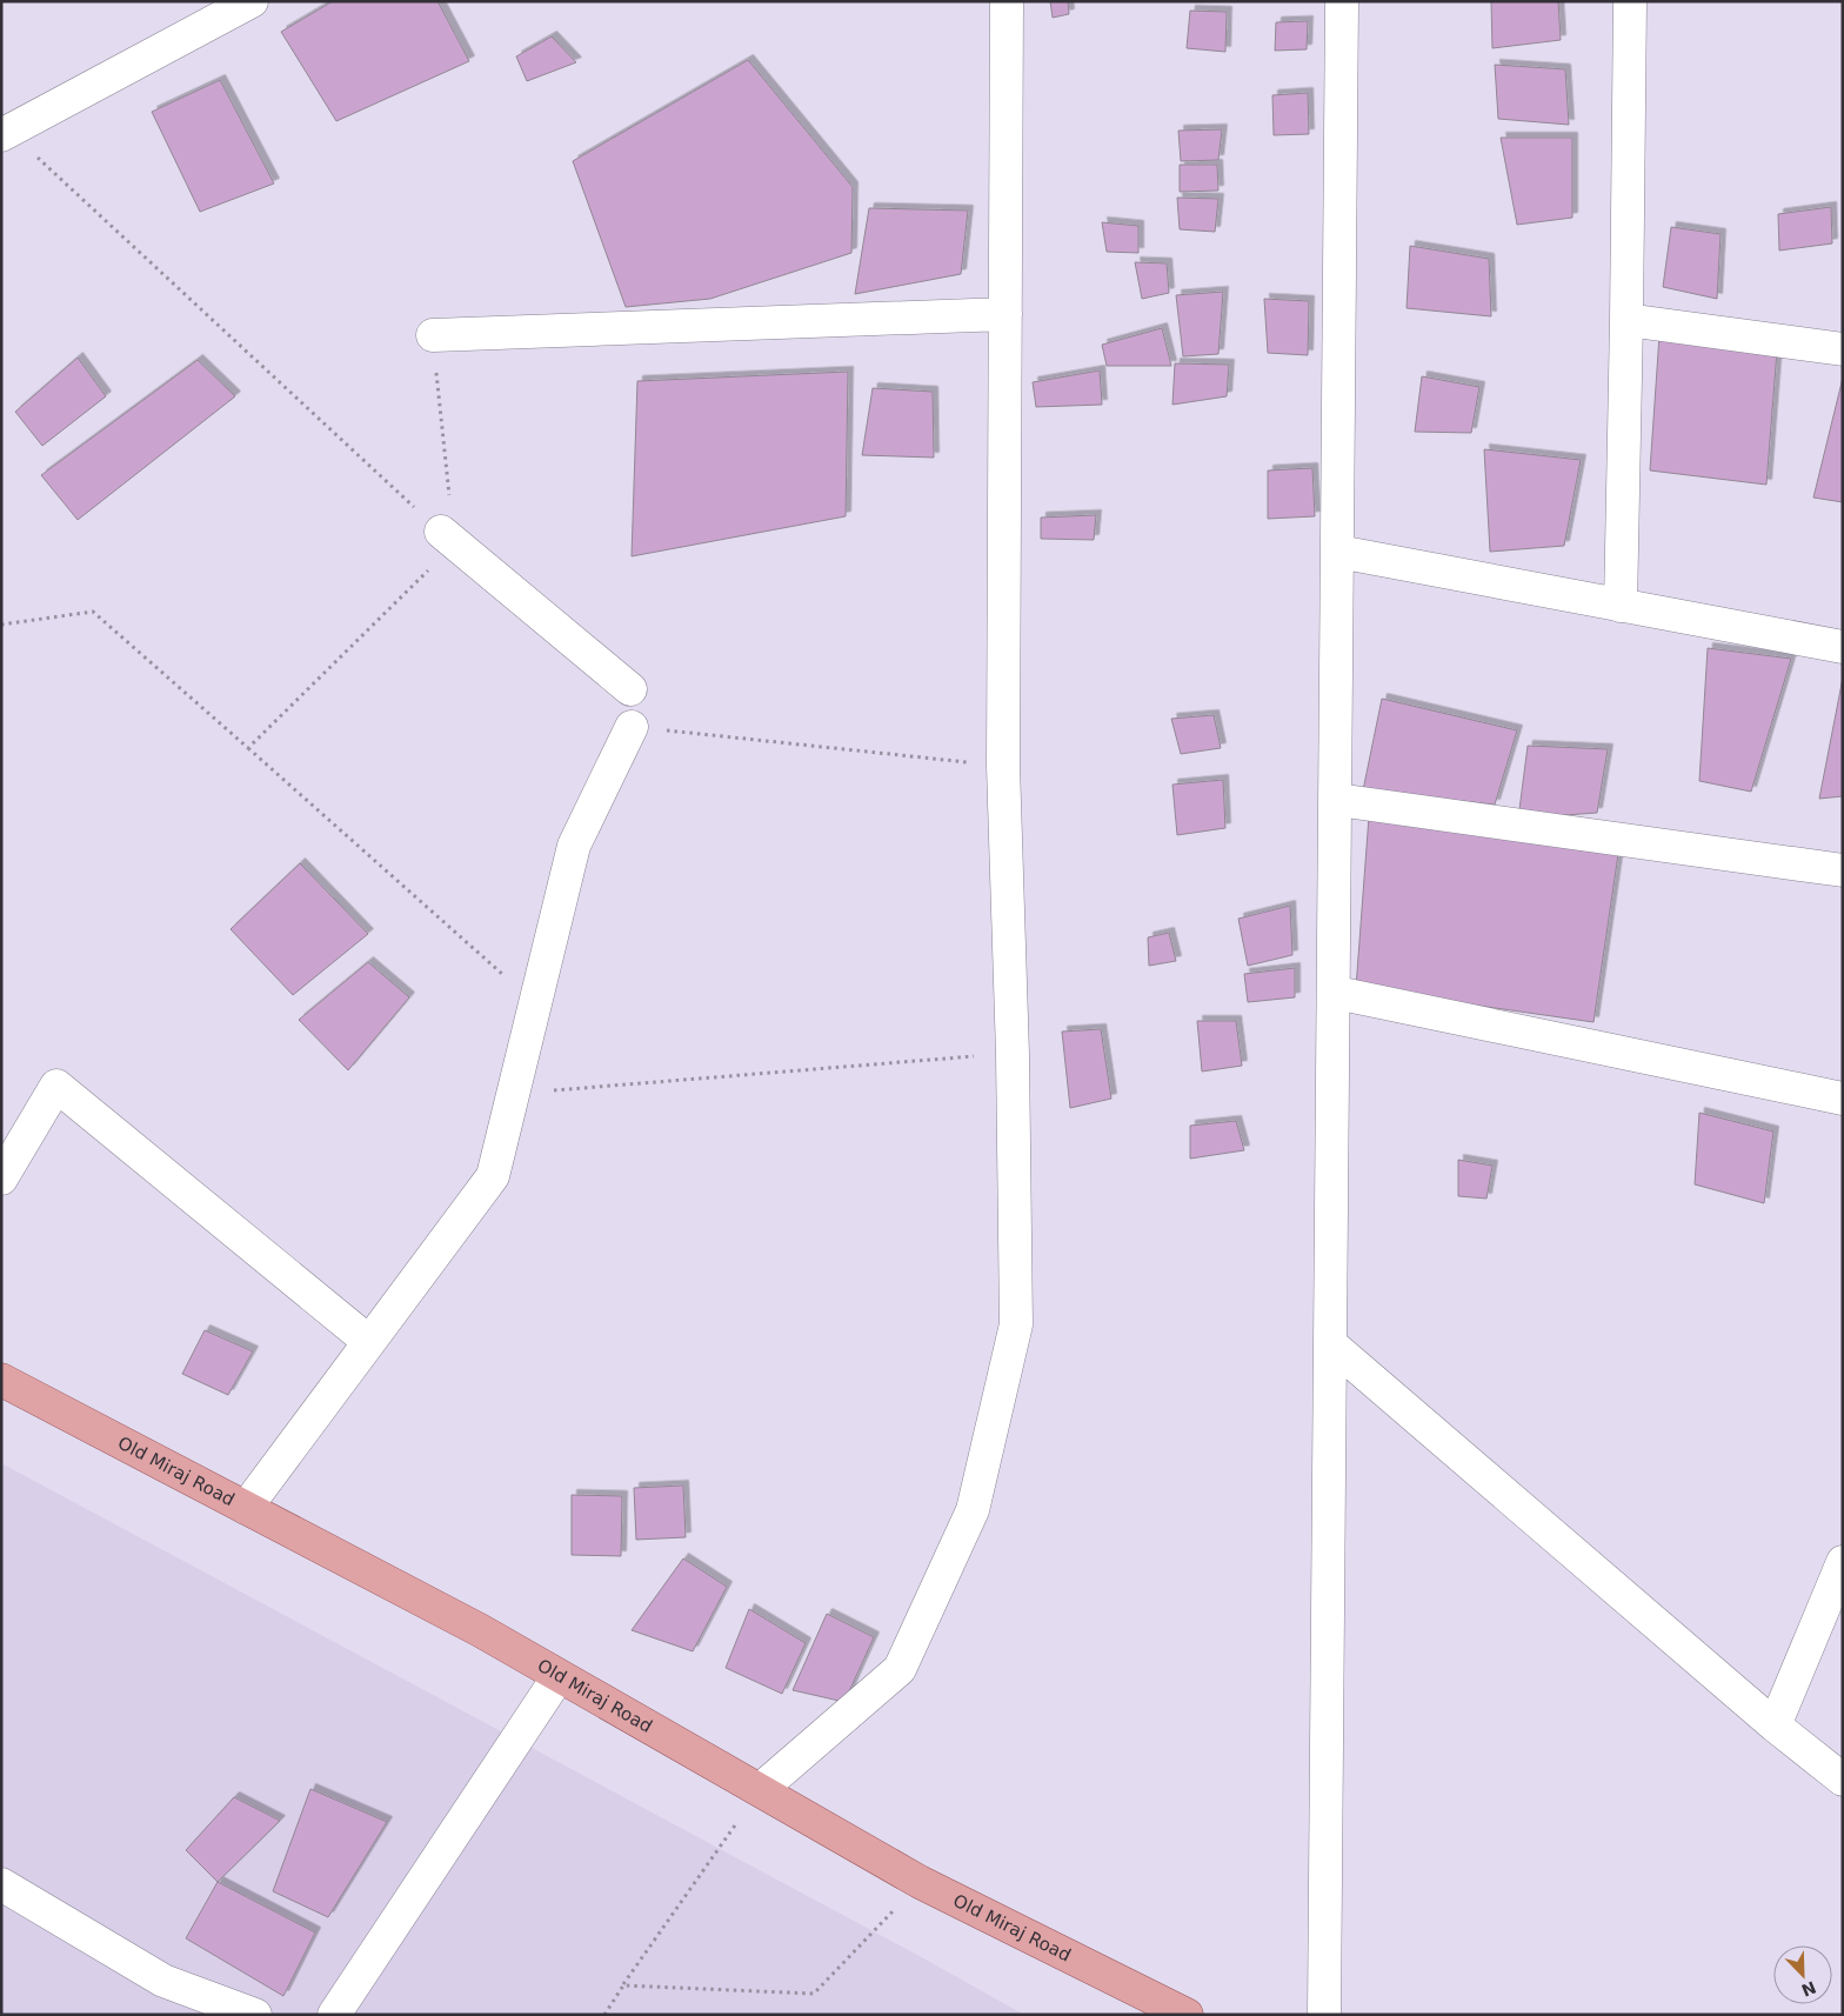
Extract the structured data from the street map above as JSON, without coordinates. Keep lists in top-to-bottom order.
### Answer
{
  "streets": {
    "main road": ["Old Miraj Road"]
  },
  "north": "bottom right"
}
